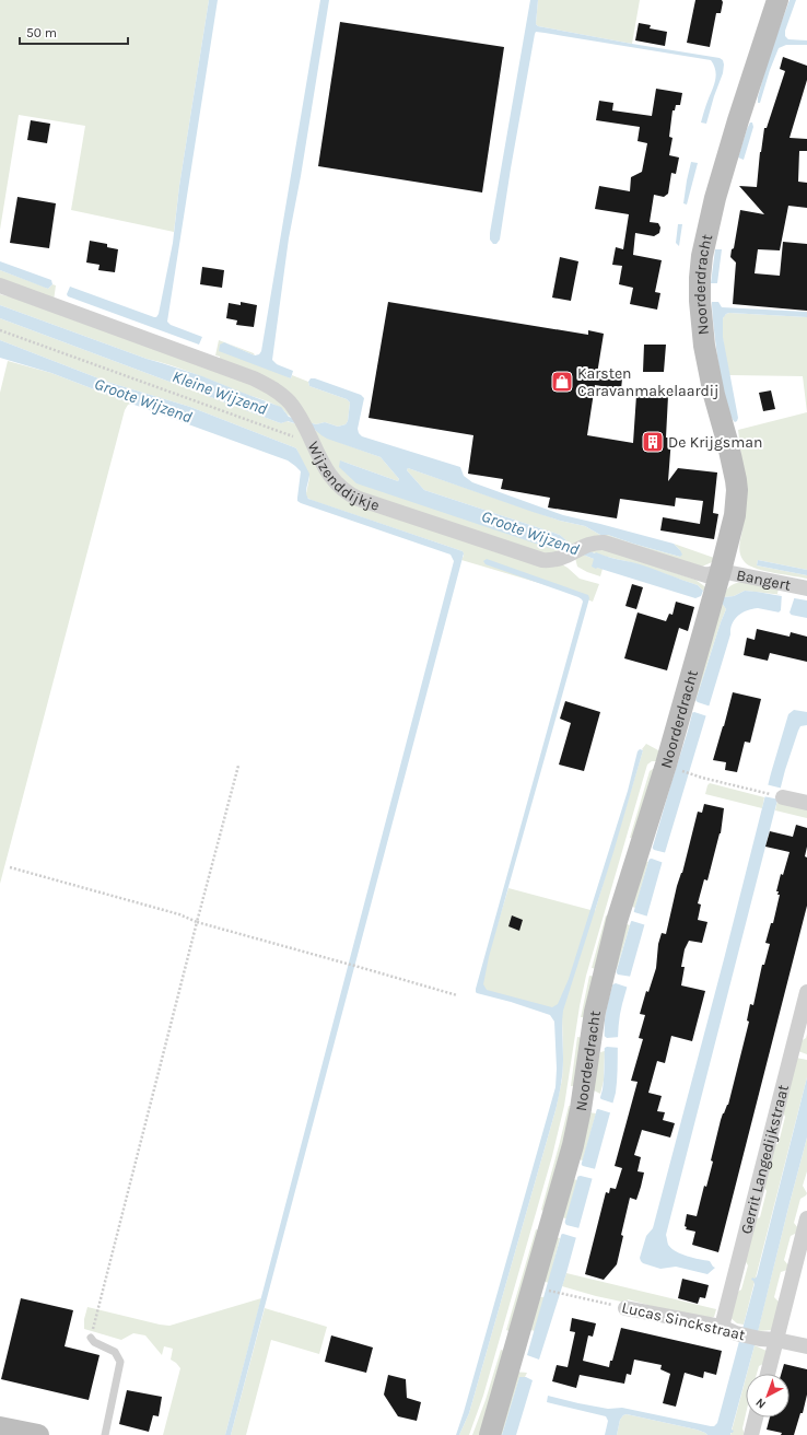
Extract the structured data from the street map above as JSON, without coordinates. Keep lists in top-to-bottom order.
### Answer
{
  "streets": {
    "street": [
      "Noorderdracht",
      "Wijzenddijkje",
      "Bangert",
      "Gerrit Langedijkstraat",
      "Lucas Sinckstraat"
    ]
  },
  "crossings": [
    ["Noorderdracht", "Wijzenddijkje"],
    ["Noorderdracht", "Bangert"],
    ["Wijzenddijkje", "Bangert"],
    ["Gerrit Langedijkstraat", "Lucas Sinckstraat"]
  ],
  "water": ["Kleine Wijzend", "Groote Wijzend"],
  "places": {
    "shop": ["Karsten Caravanmakelaardij"],
    "building": ["De Krijgsman"]
  },
  "scale_bar": "50 m",
  "north": "bottom left"
}
